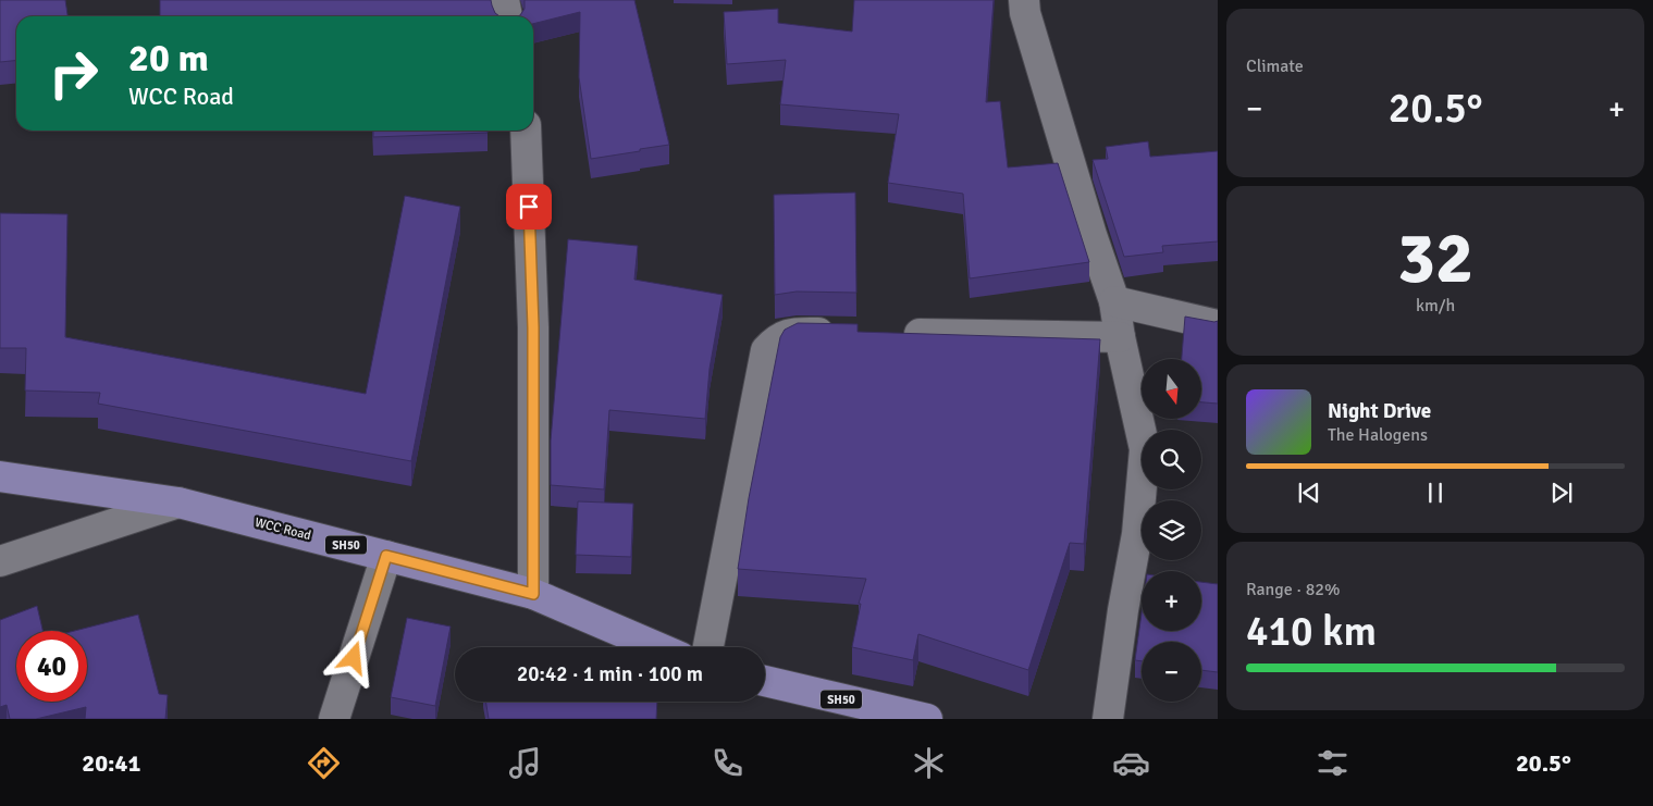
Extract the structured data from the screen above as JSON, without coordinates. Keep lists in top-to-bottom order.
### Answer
{
  "streets": {
    "main road": ["WCC Road", "SH50"]
  },
  "north": "bottom",
  "page": {
    "tile": [
      "Climate",
      ["32", "km/h"],
      ["Range · 82%", "410 km"]
    ],
    "turn": ["20 m", "WCC Road"],
    "heat": ["−", "20.5°", "+"],
    "map_buttons": ["+", "−"],
    "song": ["Night Drive", "The Halogens"],
    "limit": "40",
    "trip": "20:42 · 1 min · 100 m",
    "tabs": ["20:41", "20.5°"]
  }
}
